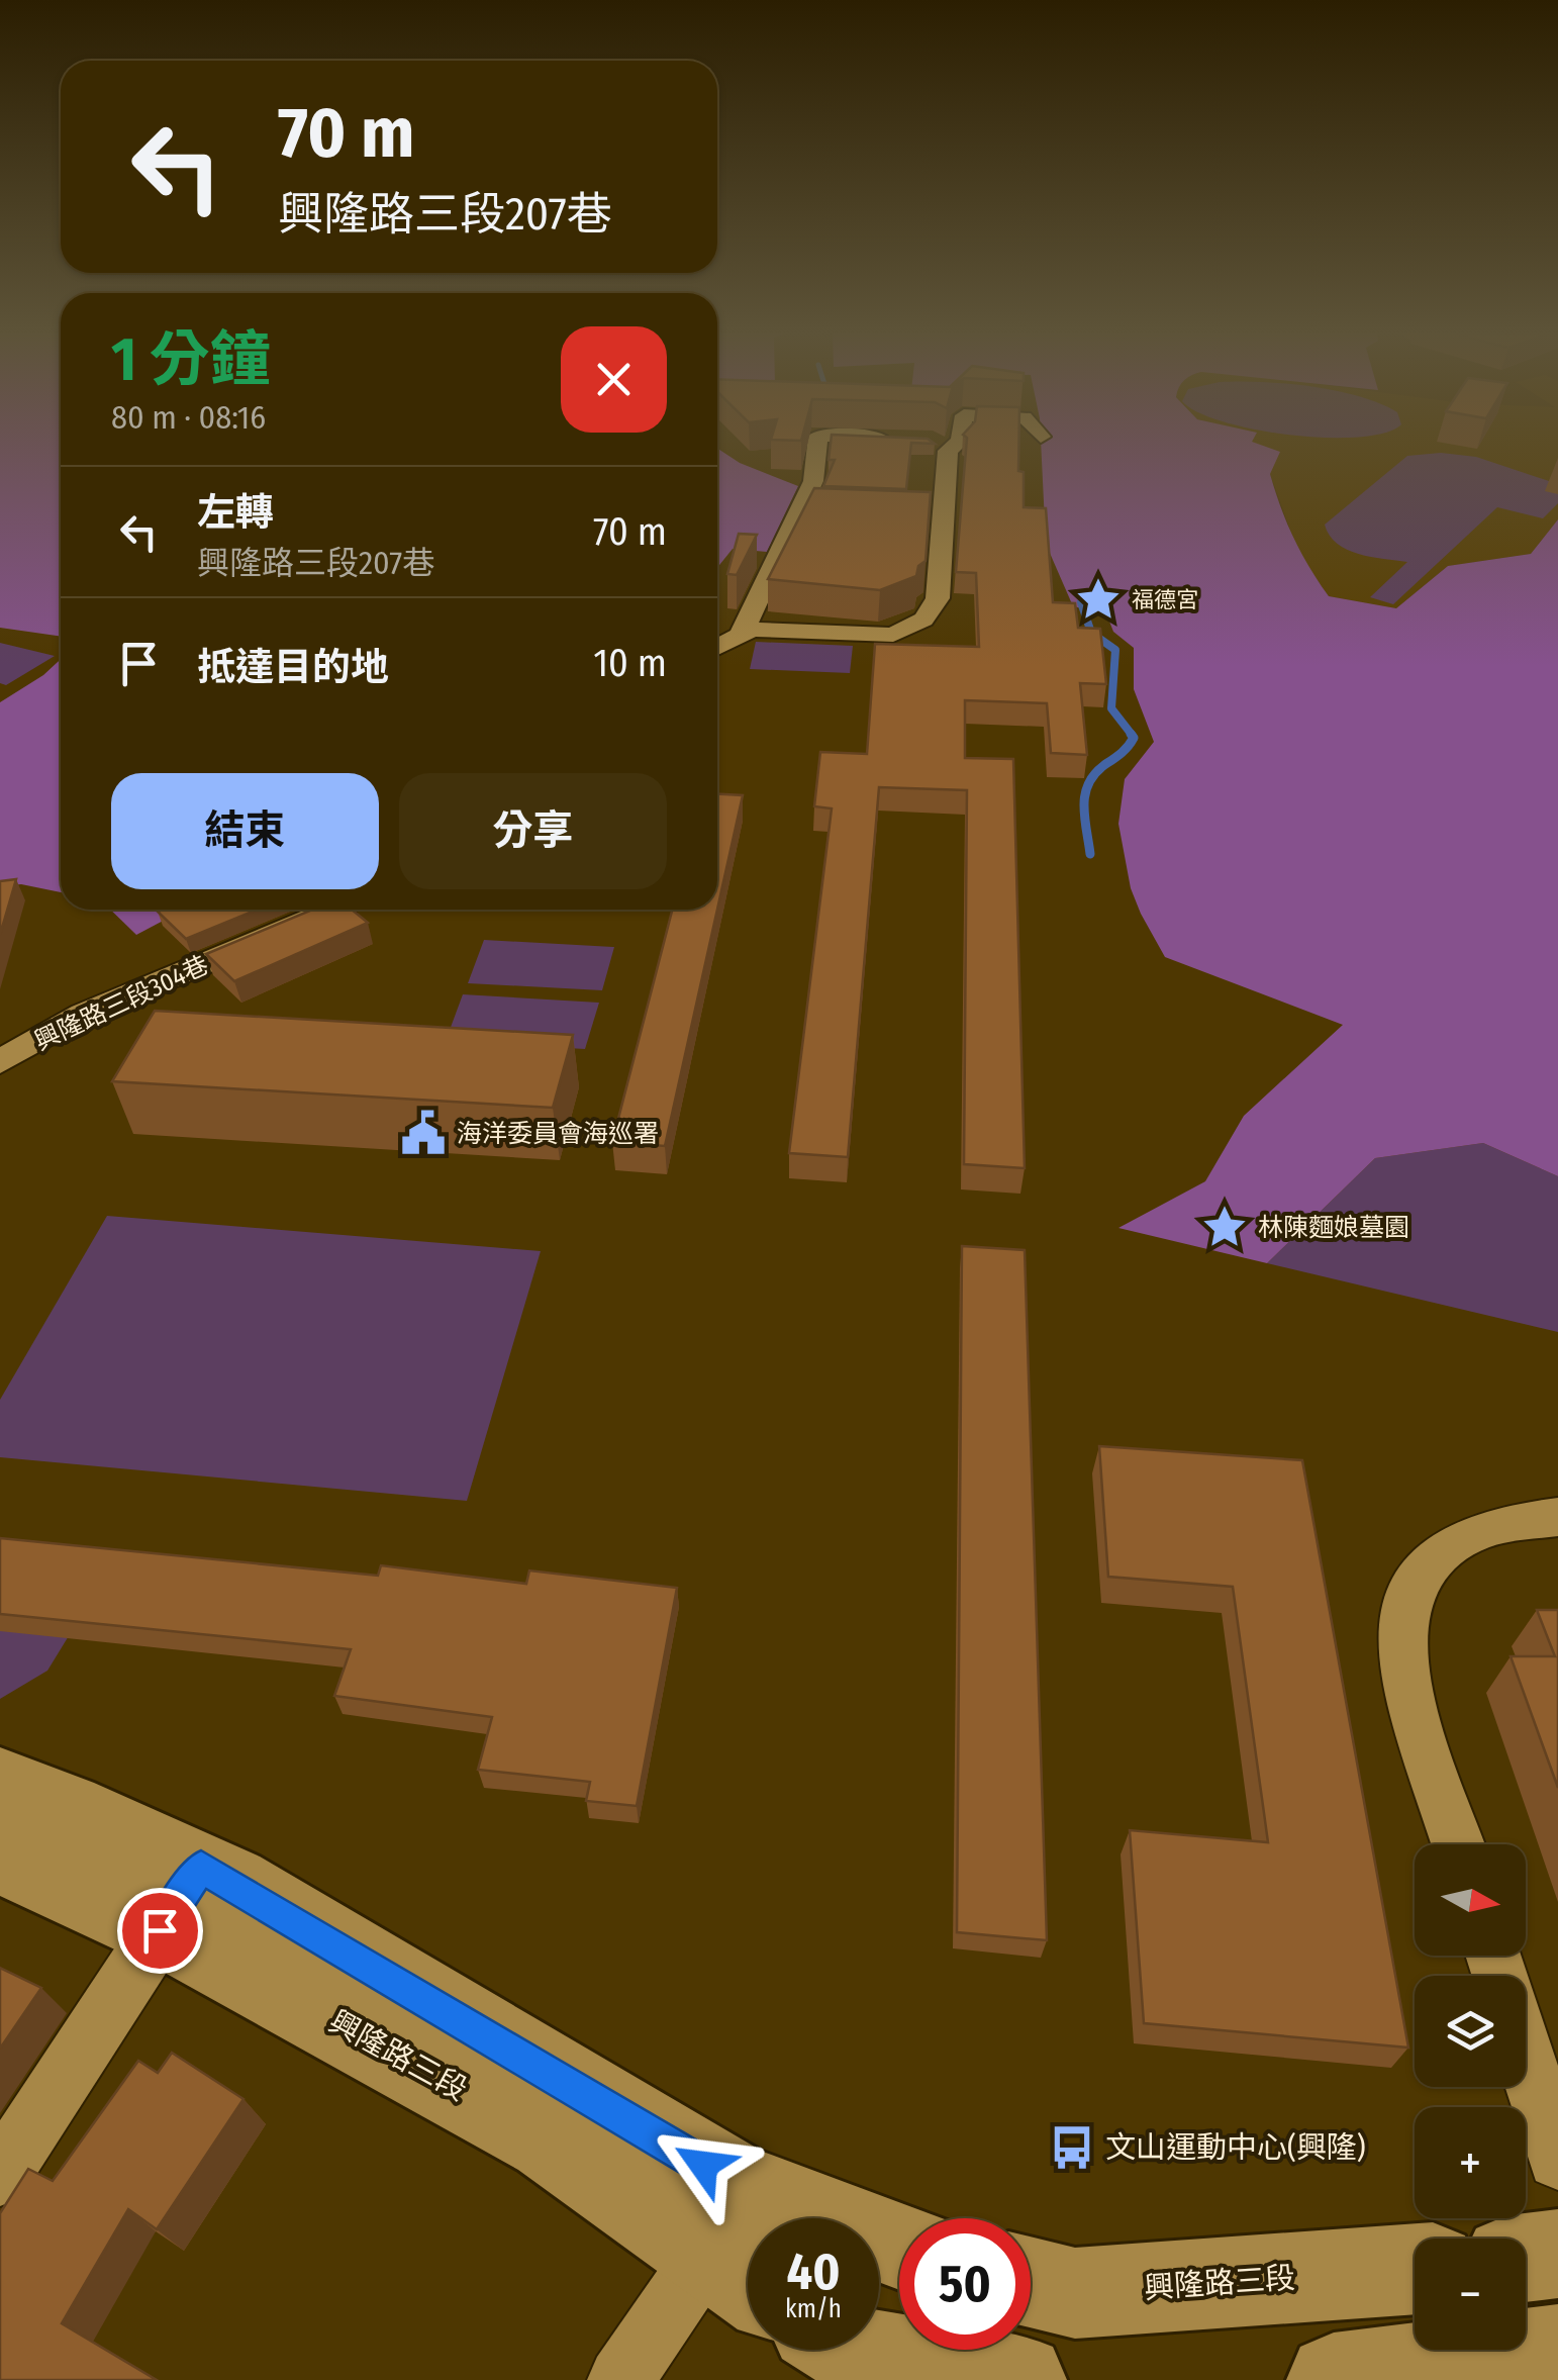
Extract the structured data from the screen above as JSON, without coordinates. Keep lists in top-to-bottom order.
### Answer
{
  "streets": {
    "main road": ["興隆路三段"],
    "street": ["興隆路三段304巷"]
  },
  "places": {
    "place": ["福德宮", "林陳麵娘墓園"],
    "public building": ["海洋委員會海巡署"],
    "bus stop": ["文山運動中心(興隆)"]
  },
  "north": "right",
  "page": {
    "turn": ["70 m", "興隆路三段207巷"],
    "heading": ["1 分鐘", "80 m · 08:16"],
    "list": [
      {
        "name": "左轉",
        "note": "興隆路三段207巷",
        "value": "70 m"
      },
      {
        "name": "抵達目的地",
        "value": "10 m"
      }
    ],
    "buttons": ["結束", "分享"],
    "map_buttons": ["+", "−"],
    "speed": "40 km/h",
    "limit": "50"
  }
}
